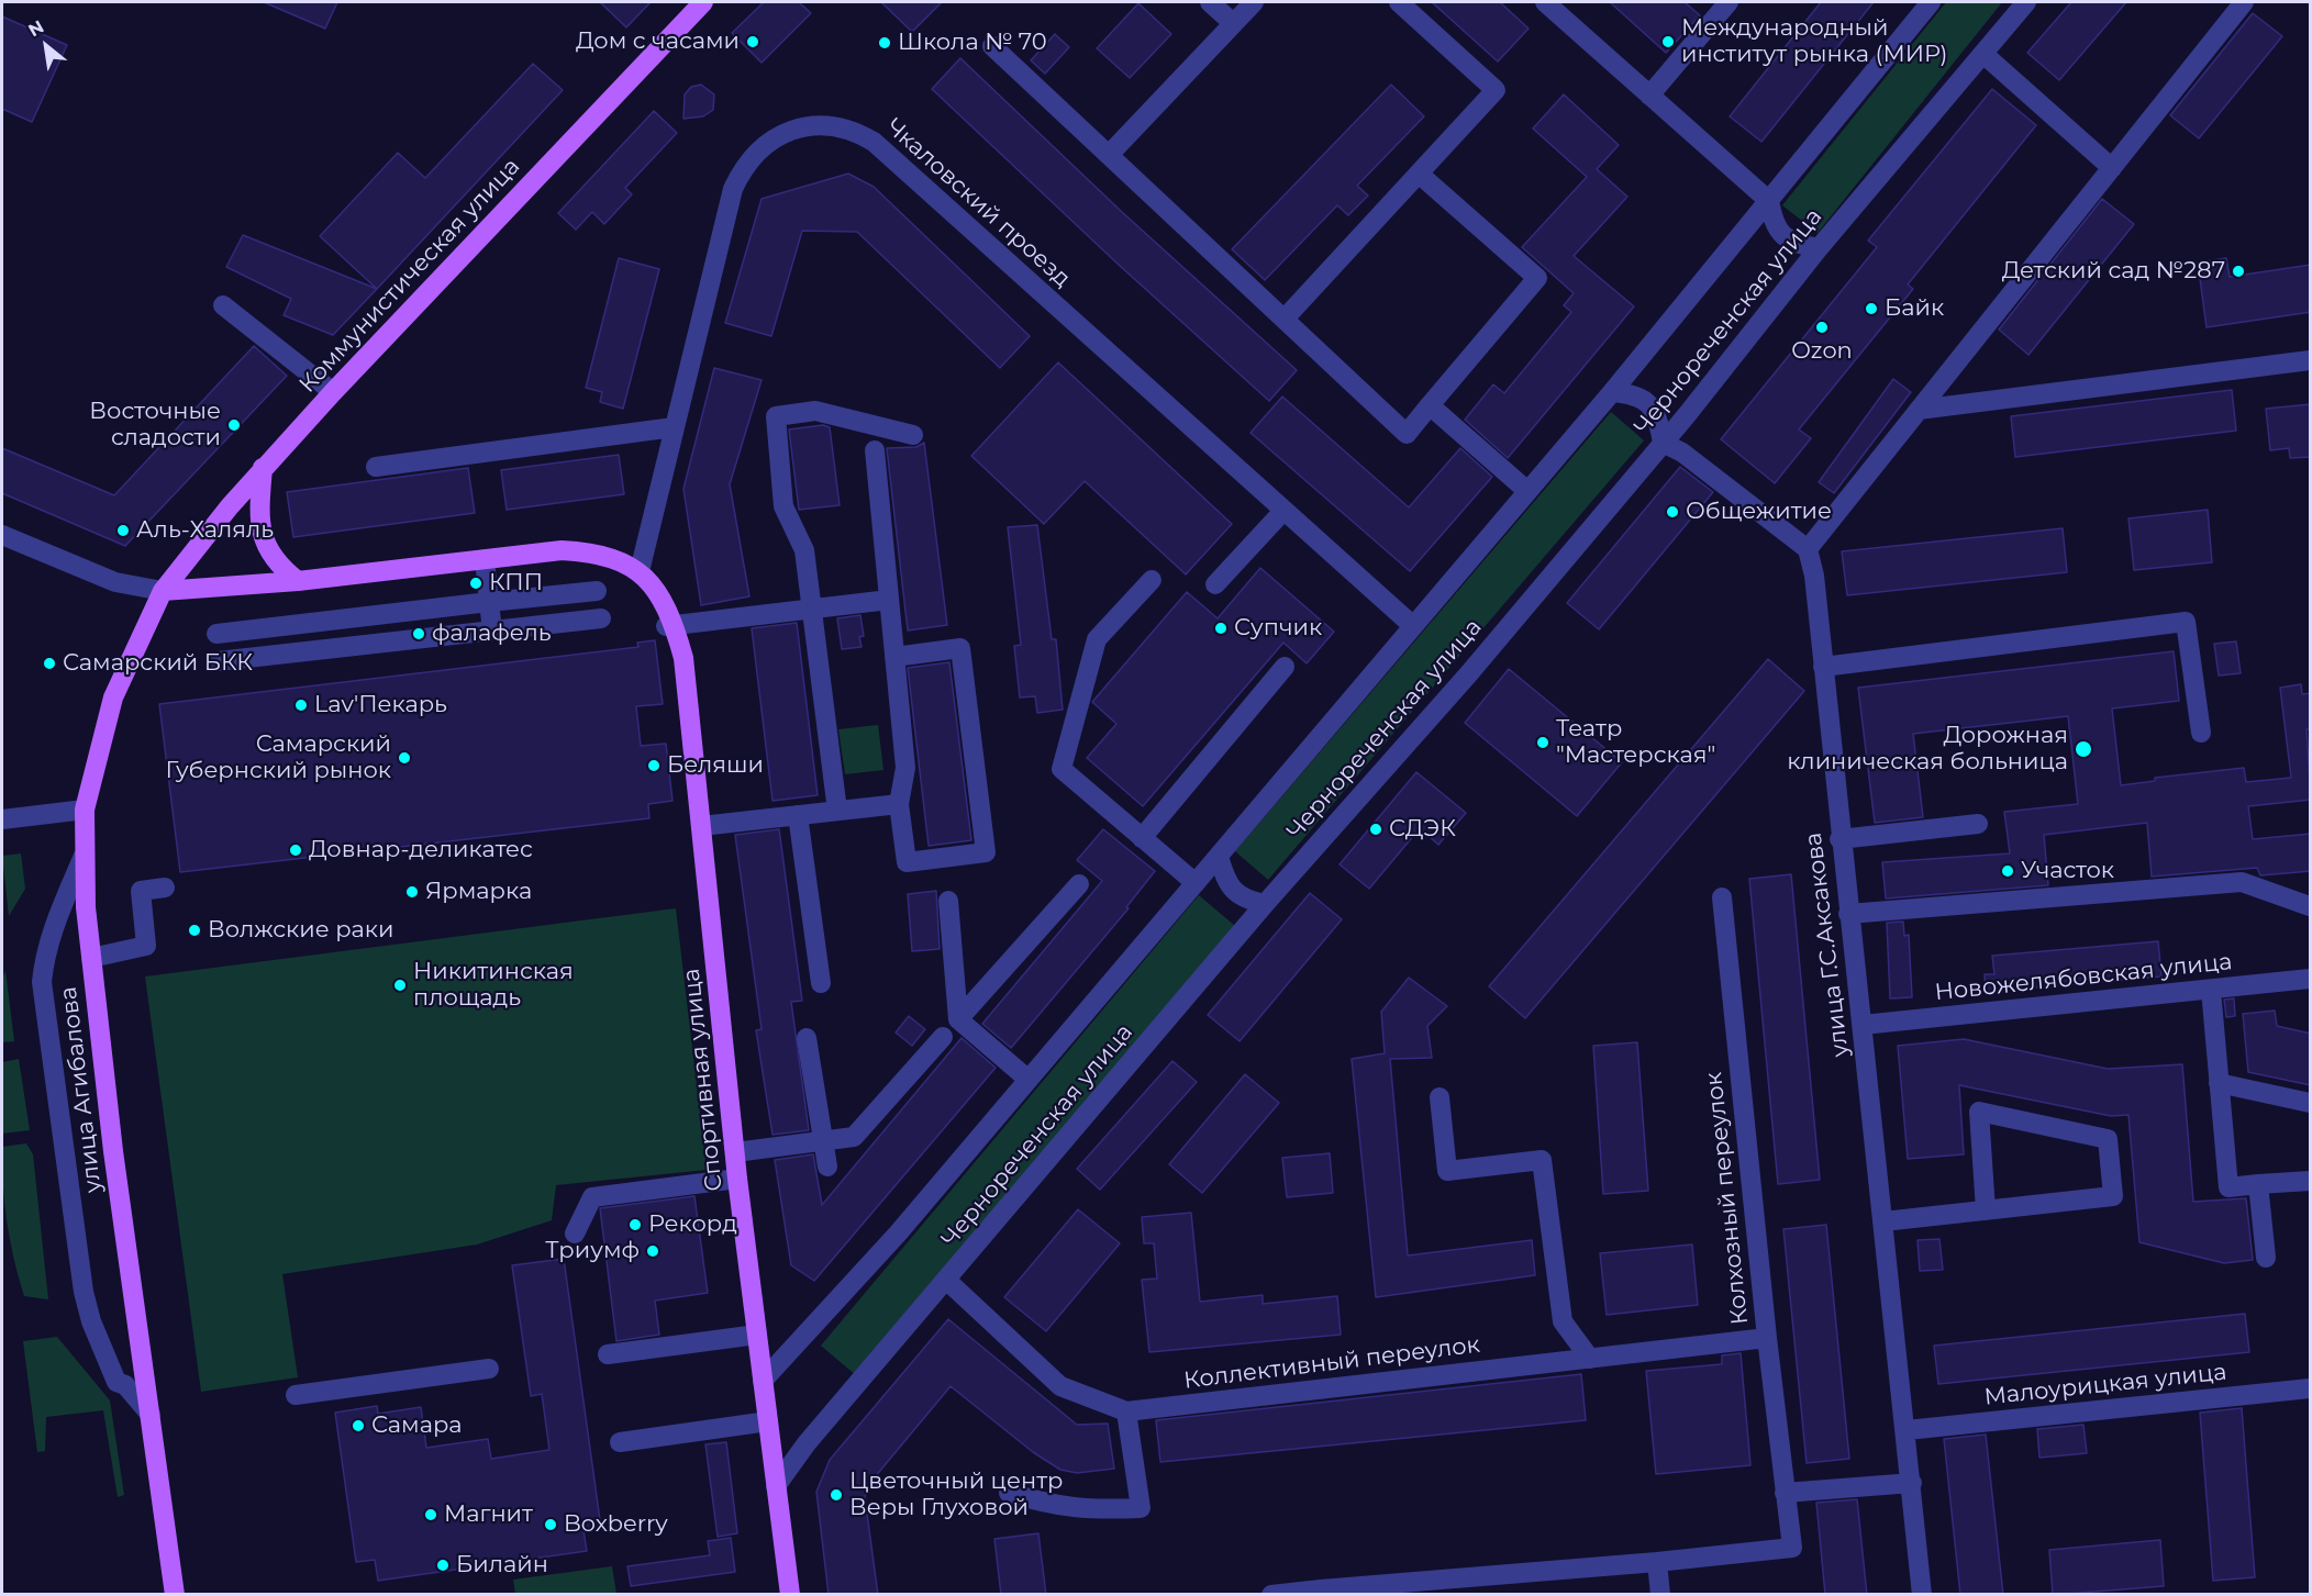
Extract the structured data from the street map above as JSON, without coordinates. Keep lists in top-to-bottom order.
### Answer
{
  "streets": {
    "main road": ["Коммунистическая улица", "Спортивная улица", "улица Агибалова"],
    "street": [
      "Чкаловский проезд",
      "Чернореченская улица",
      "улица Г.С.Аксакова",
      "Новожелябовская улица",
      "Колхозный переулок",
      "Коллективный переулок",
      "Малоурицкая улица"
    ]
  },
  "crossings": [
    ["Чкаловский проезд", "Чернореченская улица"],
    ["Чкаловский проезд", "Спортивная улица"],
    ["Коммунистическая улица", "улица Агибалова"],
    ["Чернореченская улица", "Спортивная улица"],
    ["Чернореченская улица", "Коллективный переулок"],
    ["улица Г.С.Аксакова", "Новожелябовская улица"],
    ["улица Г.С.Аксакова", "Малоурицкая улица"],
    ["Колхозный переулок", "Коллективный переулок"]
  ],
  "places": [
    "Дом с часами",
    "Международный институт рынка (МИР)",
    "Школа № 70",
    "Детский сад №287",
    "Байк",
    "Ozon",
    "Восточные сладости",
    "Общежитие",
    "Аль-Халяль",
    "КПП",
    "Супчик",
    "фалафель",
    "Самарский БКК",
    "Lav'Пекарь",
    "Театр \"Мастерская\"",
    "Дорожная клиническая больница",
    "Самарский Губернский рынок",
    "Беляши",
    "СДЭК",
    "Довнар-деликатес",
    "Участок",
    "Ярмарка",
    "Волжские раки",
    "Никитинская площадь",
    "Рекорд",
    "Триумф",
    "Самара",
    "Цветочный центр Веры Глуховой",
    "Магнит",
    "Boxberry",
    "Билайн"
  ],
  "north": "top left"
}
